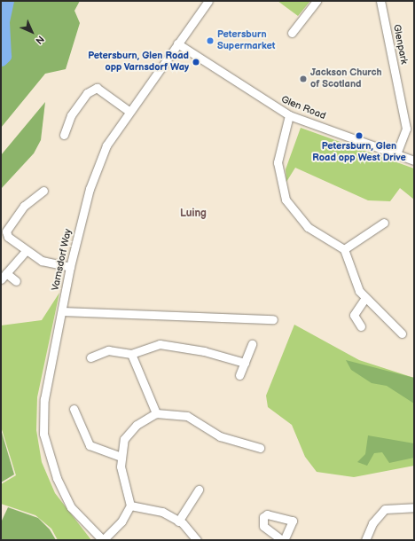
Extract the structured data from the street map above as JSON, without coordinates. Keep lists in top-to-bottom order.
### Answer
{
  "streets": {
    "street": ["Glenpark", "Glen Road", "Varnsdorf Way"]
  },
  "crossings": [
    ["Glenpark", "Glen Road"],
    ["Glen Road", "Varnsdorf Way"]
  ],
  "districts": ["Luing"],
  "places": [
    "Petersburn Supermarket",
    "Petersburn, Glen Road opp Varnsdorf Way",
    "Jackson Church of Scotland",
    "Petersburn, Glen Road opp West Drive"
  ],
  "north": "bottom right"
}
